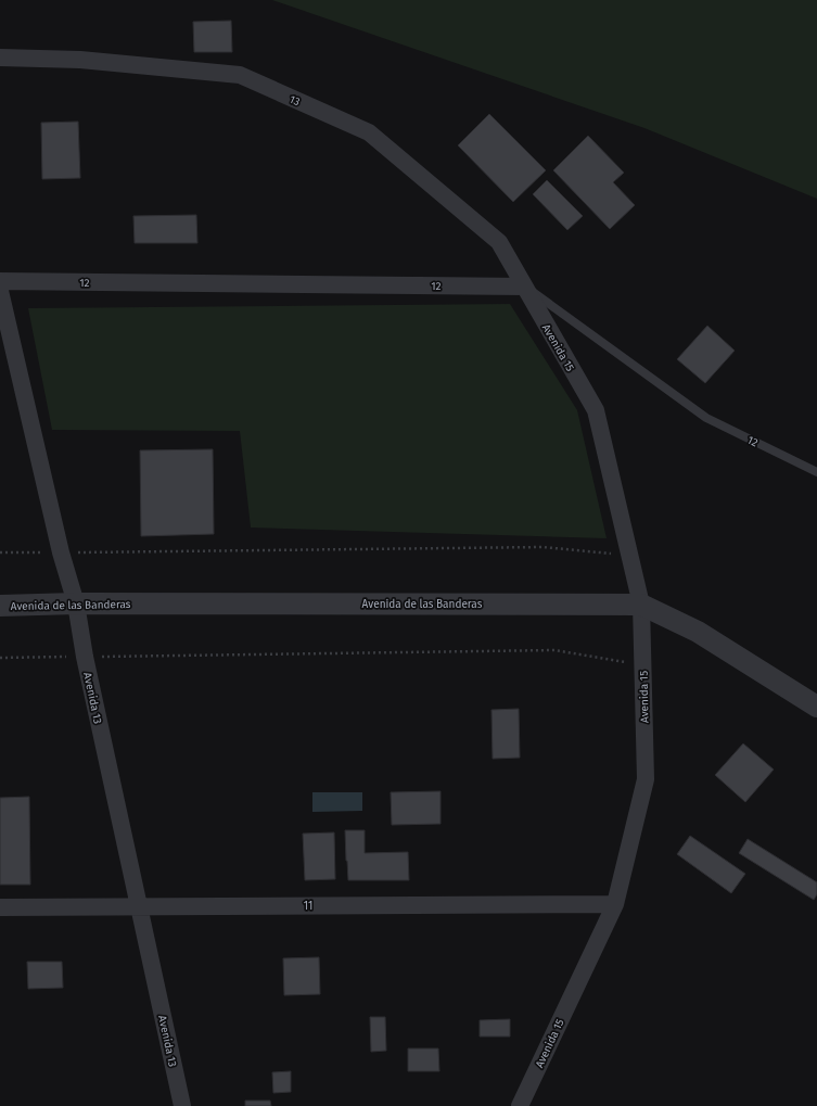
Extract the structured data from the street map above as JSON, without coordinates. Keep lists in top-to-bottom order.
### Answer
{
  "streets": {
    "street": [
      "13",
      "12",
      "Avenida 15",
      "Avenida de las Banderas",
      "Avenida 13",
      "11"
    ]
  },
  "crossings": [
    ["13", "12"],
    ["13", "Avenida 15"],
    ["12", "Avenida 15"],
    ["Avenida 15", "Avenida de las Banderas"],
    ["Avenida 15", "11"],
    ["Avenida de las Banderas", "Avenida 13"],
    ["Avenida 13", "11"]
  ]
}
